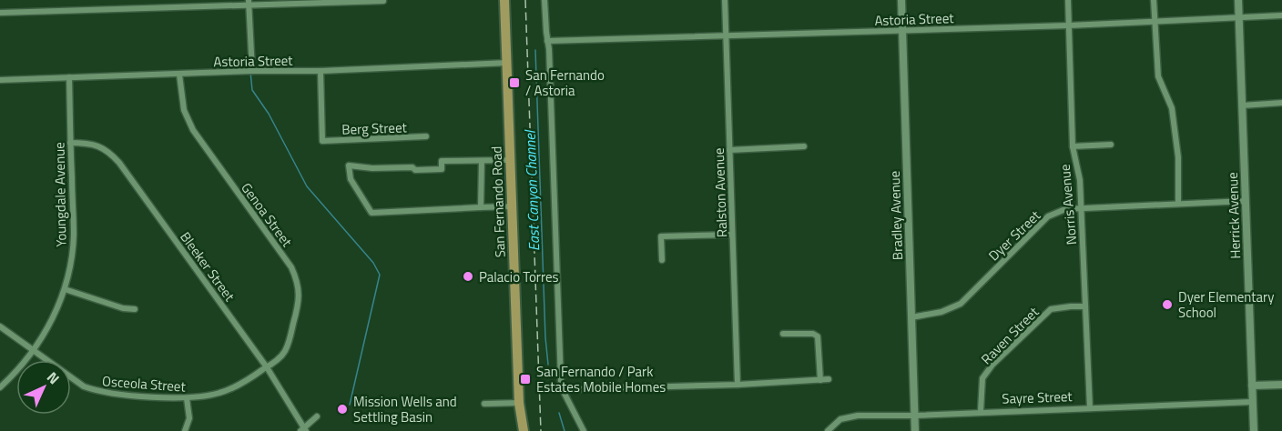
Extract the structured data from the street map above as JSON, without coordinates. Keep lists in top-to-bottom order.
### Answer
{
  "streets": {
    "main road": ["San Fernando Road"],
    "street": [
      "Astoria Street",
      "Berg Street",
      "Ralston Avenue",
      "Youngdale Avenue",
      "Norris Avenue",
      "Genoa Street",
      "Bradley Avenue",
      "Herrick Avenue",
      "Dyer Street",
      "Bleeker Street",
      "Raven Street",
      "Osceola Street",
      "Sayre Street"
    ]
  },
  "crossings": [
    ["Astoria Street", "Berg Street"],
    ["Astoria Street", "Ralston Avenue"],
    ["Astoria Street", "Youngdale Avenue"],
    ["Astoria Street", "San Fernando Road"],
    ["Astoria Street", "Norris Avenue"],
    ["Astoria Street", "Genoa Street"],
    ["Astoria Street", "Bradley Avenue"],
    ["Astoria Street", "Herrick Avenue"],
    ["Youngdale Avenue", "Bleeker Street"],
    ["Youngdale Avenue", "Osceola Street"],
    ["Norris Avenue", "Dyer Street"],
    ["Norris Avenue", "Raven Street"],
    ["Norris Avenue", "Sayre Street"],
    ["Genoa Street", "Bleeker Street"],
    ["Genoa Street", "Osceola Street"],
    ["Bradley Avenue", "Dyer Street"],
    ["Bradley Avenue", "Sayre Street"],
    ["Herrick Avenue", "Dyer Street"],
    ["Herrick Avenue", "Sayre Street"],
    ["Bleeker Street", "Osceola Street"],
    ["Raven Street", "Sayre Street"]
  ],
  "water": ["East Canyon Channel"],
  "places": {
    "transit": ["San Fernando / Astoria", "San Fernando / Park Estates Mobile Homes"],
    "other": ["Palacio Torres", "Dyer Elementary School", "Mission Wells and Settling Basin"]
  },
  "north": "top right"
}
